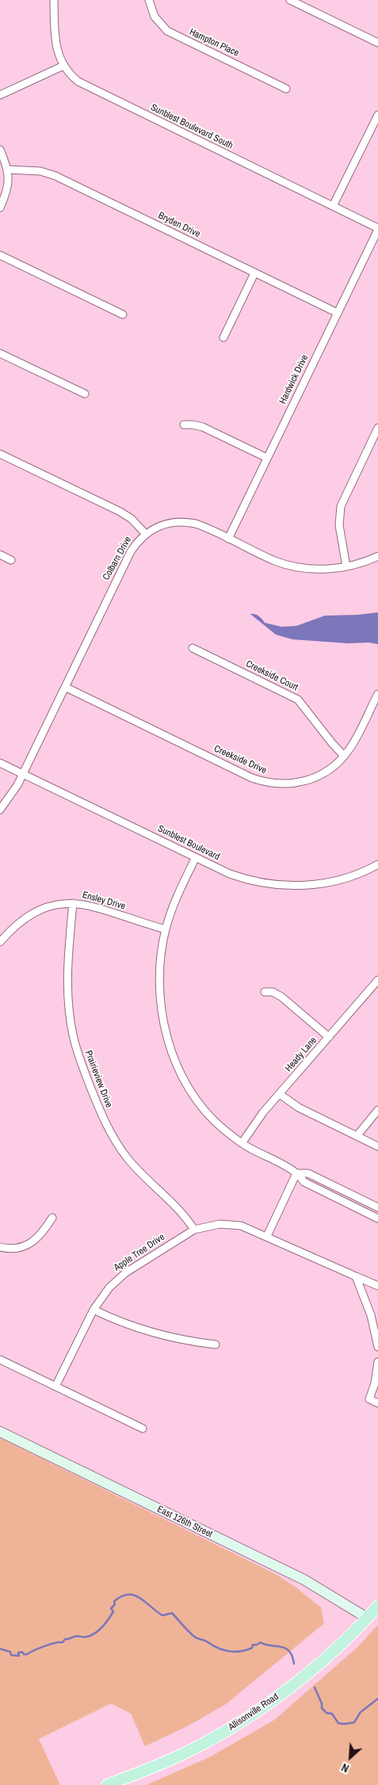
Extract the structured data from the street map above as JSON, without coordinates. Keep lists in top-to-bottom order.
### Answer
{
  "streets": {
    "main road": ["East 126th Street", "Allisonville Road"],
    "street": [
      "Hampton Place",
      "Sunblest Boulevard South",
      "Bryden Drive",
      "Hardwick Drive",
      "Colbarn Drive",
      "Creekside Court",
      "Creekside Drive",
      "Sunblest Boulevard",
      "Ensley Drive",
      "Heady Lane",
      "Prairieview Drive",
      "Apple Tree Drive"
    ]
  },
  "crossings": [
    ["Sunblest Boulevard South", "Hardwick Drive"],
    ["Bryden Drive", "Hardwick Drive"],
    ["Hardwick Drive", "Colbarn Drive"],
    ["Colbarn Drive", "Creekside Drive"],
    ["Colbarn Drive", "Sunblest Boulevard"],
    ["Creekside Court", "Creekside Drive"],
    ["Ensley Drive", "Prairieview Drive"],
    ["Prairieview Drive", "Apple Tree Drive"],
    ["East 126th Street", "Allisonville Road"]
  ],
  "north": "bottom left"
}
